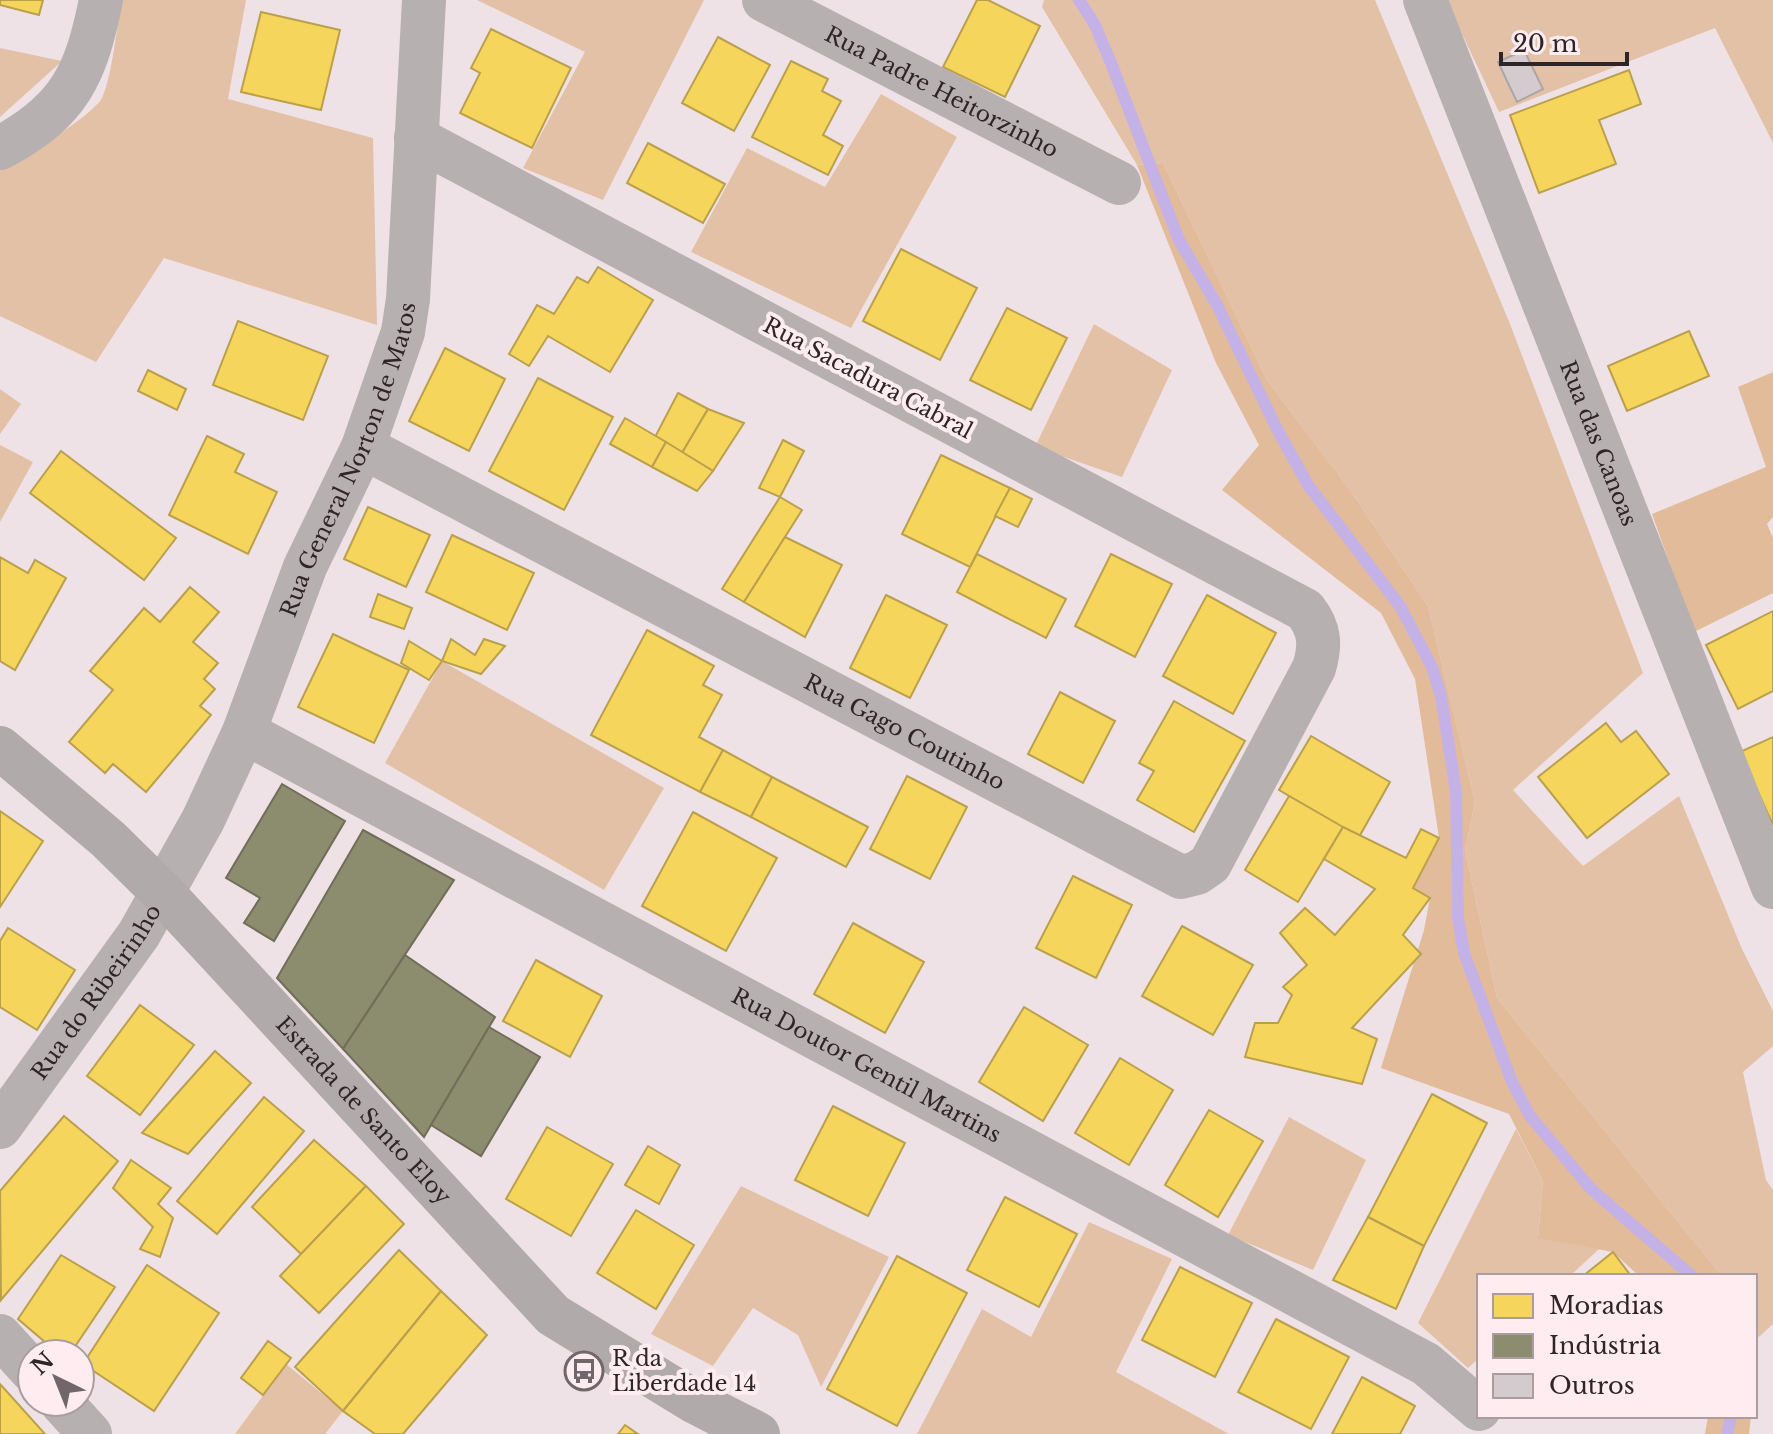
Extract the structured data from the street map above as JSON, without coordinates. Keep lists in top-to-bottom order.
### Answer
{
  "streets": {
    "main road": ["Estrada de Santo Eloy"],
    "street": [
      "Rua Padre Heitorzinho",
      "Rua Sacadura Cabral",
      "Rua das Canoas",
      "Rua General Norton de Matos",
      "Rua Gago Coutinho",
      "Rua do Ribeirinho",
      "Rua Doutor Gentil Martins"
    ]
  },
  "crossings": [
    ["Rua Sacadura Cabral", "Rua General Norton de Matos"],
    ["Rua Sacadura Cabral", "Rua Gago Coutinho"],
    ["Rua General Norton de Matos", "Rua Gago Coutinho"],
    ["Rua General Norton de Matos", "Rua do Ribeirinho"],
    ["Rua General Norton de Matos", "Rua Doutor Gentil Martins"],
    ["Rua General Norton de Matos", "Estrada de Santo Eloy"],
    ["Rua do Ribeirinho", "Estrada de Santo Eloy"]
  ],
  "places": {
    "bus stop": ["R da Liberdade 14"]
  },
  "legend": ["Moradias", "Indústria", "Outros"],
  "scale_bar": "20 m",
  "north": "top left"
}
